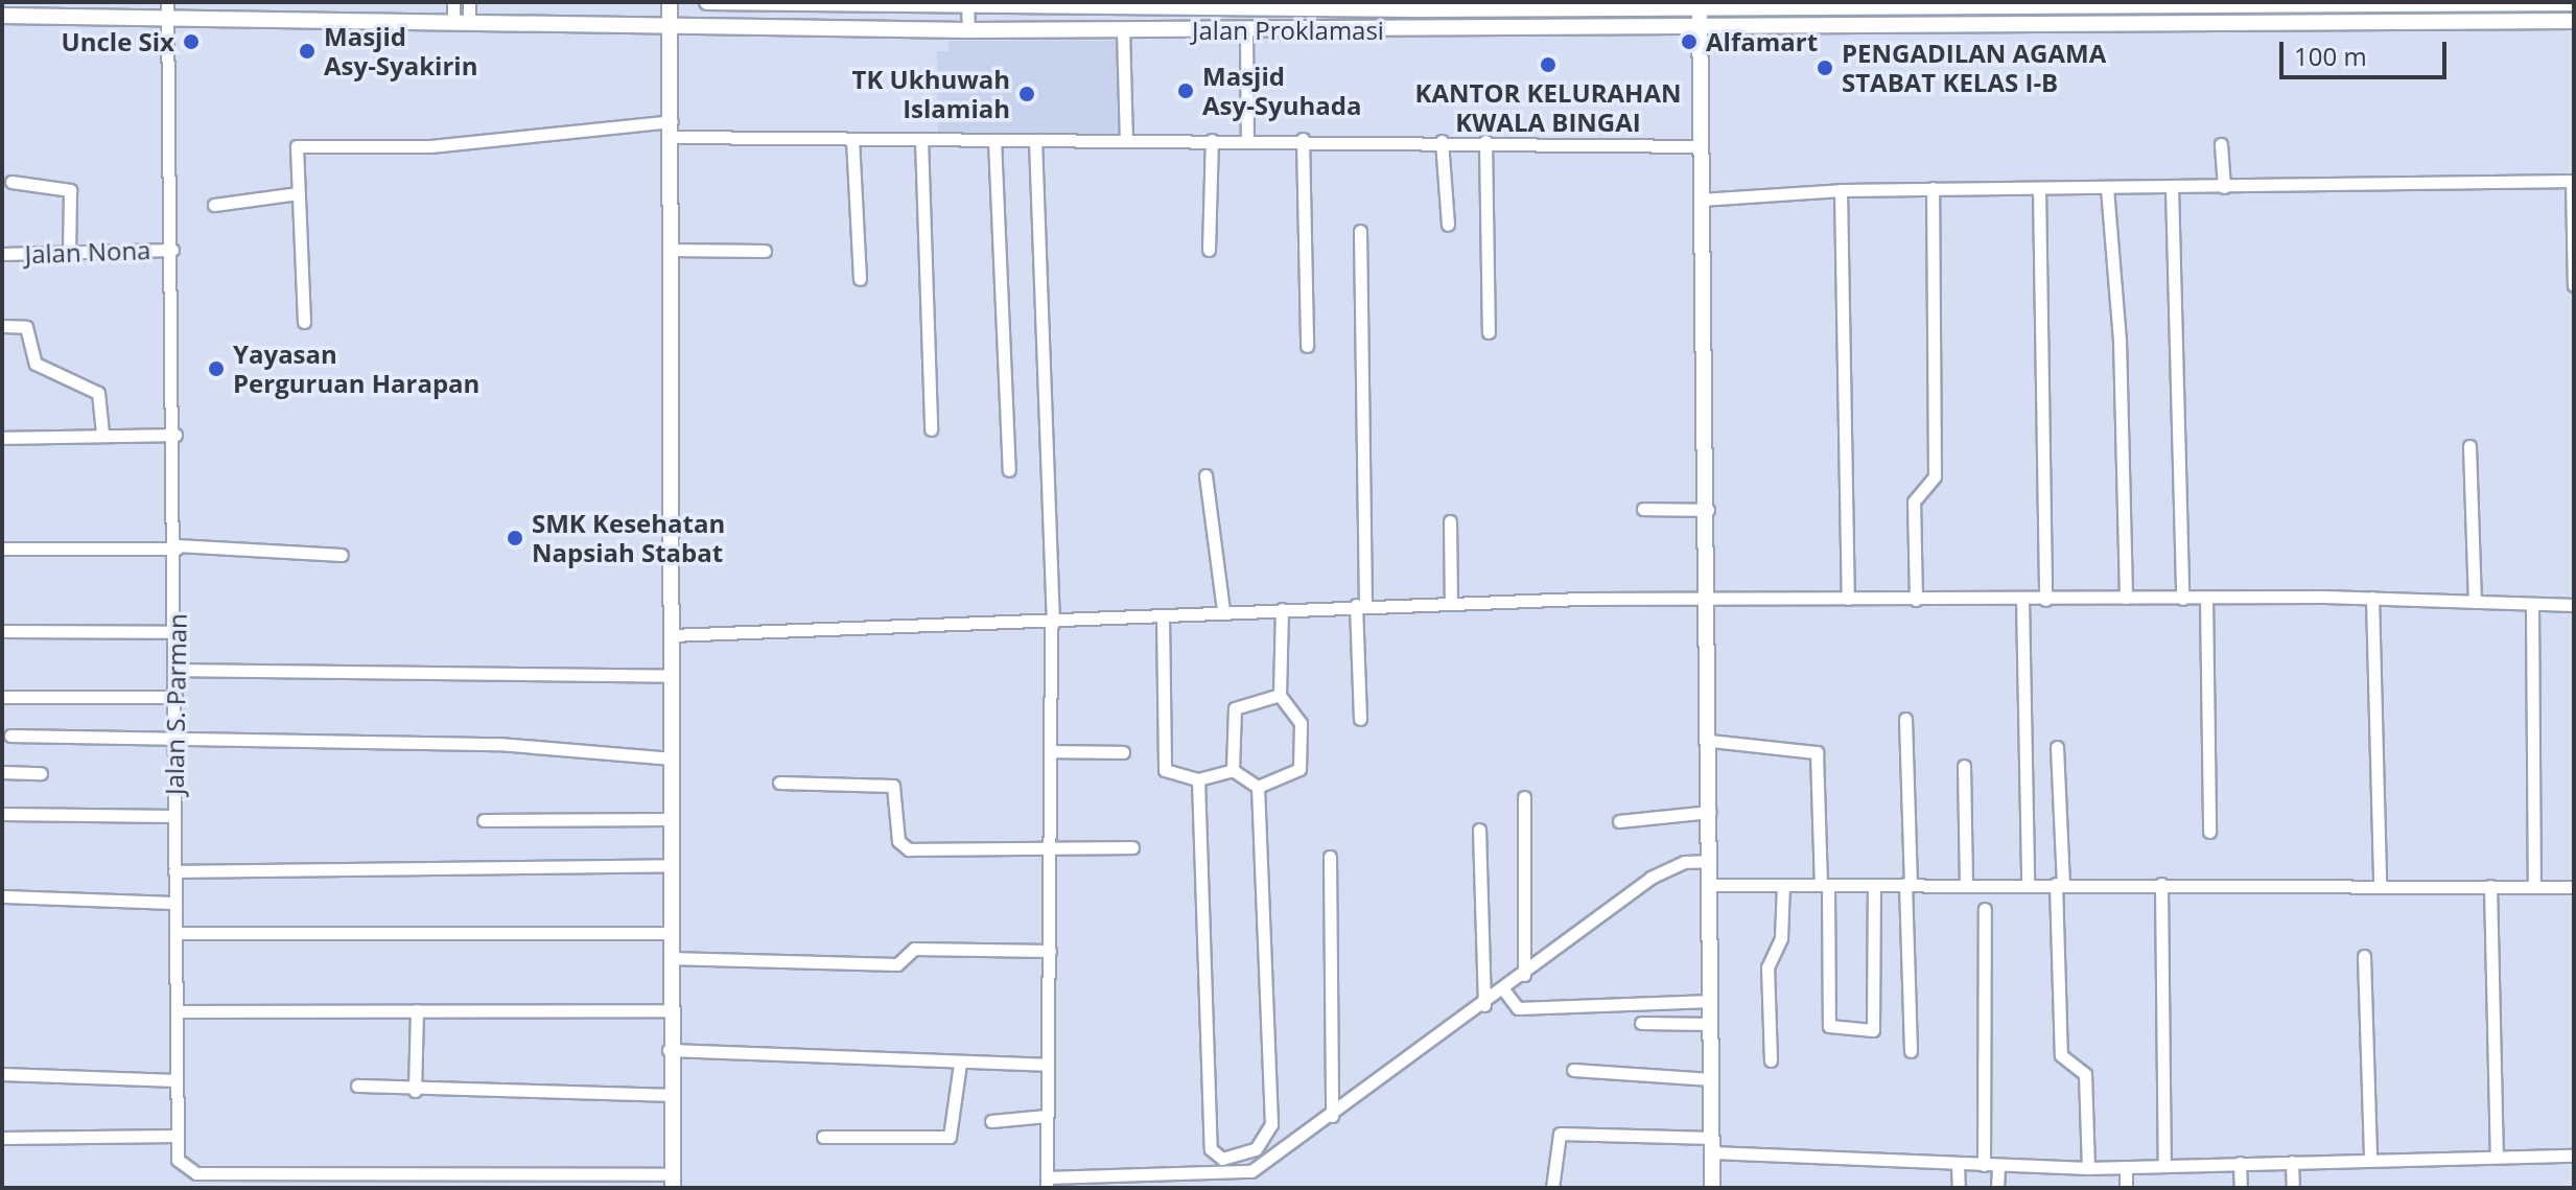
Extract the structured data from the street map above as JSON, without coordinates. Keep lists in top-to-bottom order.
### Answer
{
  "streets": {
    "street": ["Jalan Proklamasi", "Jalan Nona", "Jalan S. Parman"]
  },
  "crossings": [
    ["Jalan Proklamasi", "Jalan S. Parman"],
    ["Jalan Nona", "Jalan S. Parman"]
  ],
  "places": [
    "Uncle Six",
    "Alfamart",
    "Masjid Asy-Syakirin",
    "KANTOR KELURAHAN KWALA BINGAI",
    "PENGADILAN AGAMA STABAT KELAS I-B",
    "Masjid Asy-Syuhada",
    "TK Ukhuwah Islamiah",
    "Yayasan Perguruan Harapan",
    "SMK Kesehatan Napsiah Stabat"
  ],
  "scale_bar": "100 m"
}
